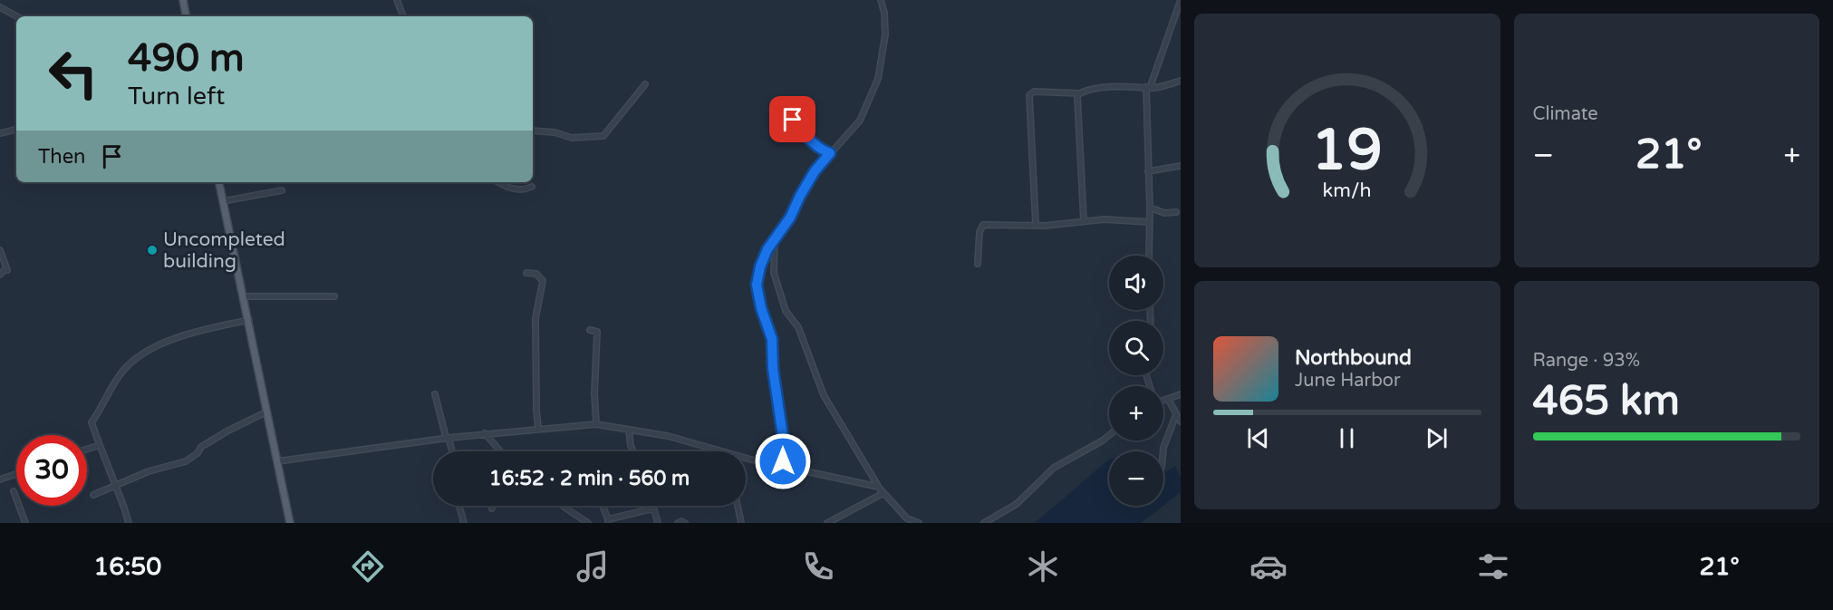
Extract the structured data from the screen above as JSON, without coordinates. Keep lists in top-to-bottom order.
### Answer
{
  "places": ["Uncompleted building"],
  "page": {
    "tile": [
      "Climate",
      ["Range · 93%", "465 km"]
    ],
    "turn": ["490 m", "Turn left"],
    "then": "Then",
    "heat": ["−", "21°", "+"],
    "map_buttons": ["+", "−"],
    "song": ["Northbound", "June Harbor"],
    "limit": "30",
    "trip": "16:52 · 2 min · 560 m",
    "tabs": ["16:50", "21°"],
    "gauge": ["19", "km/h"]
  }
}
